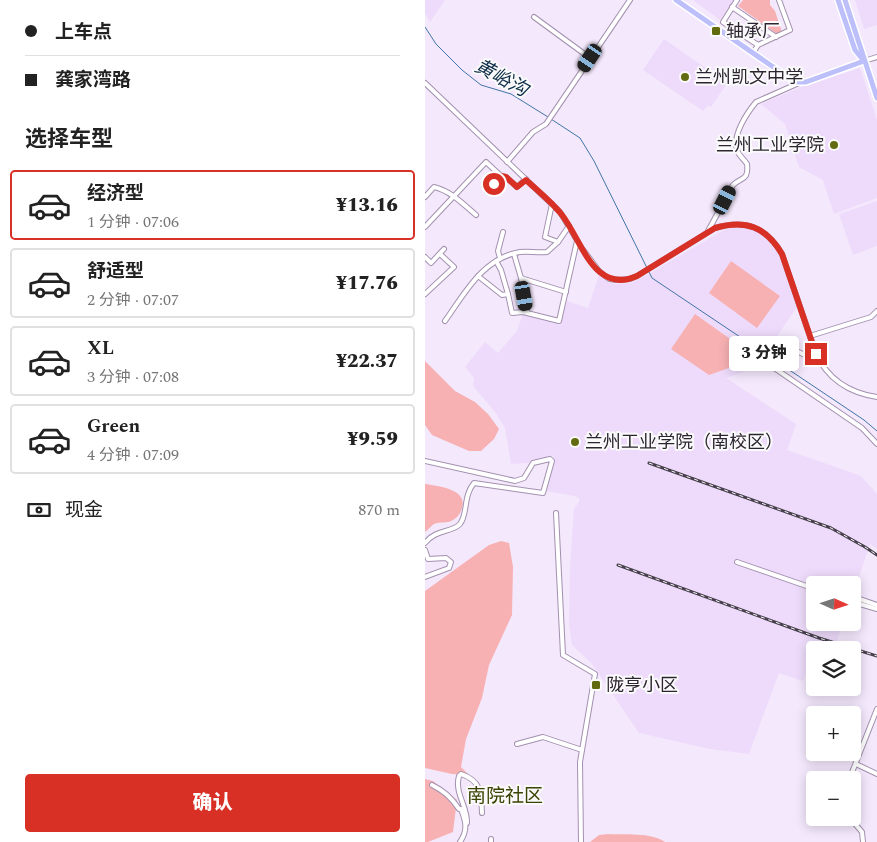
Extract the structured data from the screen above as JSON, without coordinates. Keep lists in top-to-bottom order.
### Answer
{
  "districts": ["南院社区"],
  "water": ["黄峪沟"],
  "places": {
    "transit": ["轴承厂", "陇亨小区"],
    "other": ["兰州凯文中学", "兰州工业学院", "兰州工业学院（南校区）"]
  },
  "north": "right",
  "page": {
    "banner": ["上车点", "龚家湾路"],
    "heading": "选择车型",
    "list": [
      {
        "name": "经济型",
        "note": "1 分钟 · 07:06",
        "value": "¥13.16"
      },
      {
        "name": "舒适型",
        "note": "2 分钟 · 07:07",
        "value": "¥17.76"
      },
      {
        "name": "XL",
        "note": "3 分钟 · 07:08",
        "value": "¥22.37"
      },
      {
        "name": "Green",
        "note": "4 分钟 · 07:09",
        "value": "¥9.59"
      }
    ],
    "bubble": "3 分钟",
    "pay": ["现金", "870 m"],
    "map_buttons": ["+", "−"],
    "buttons": "确认"
  }
}
